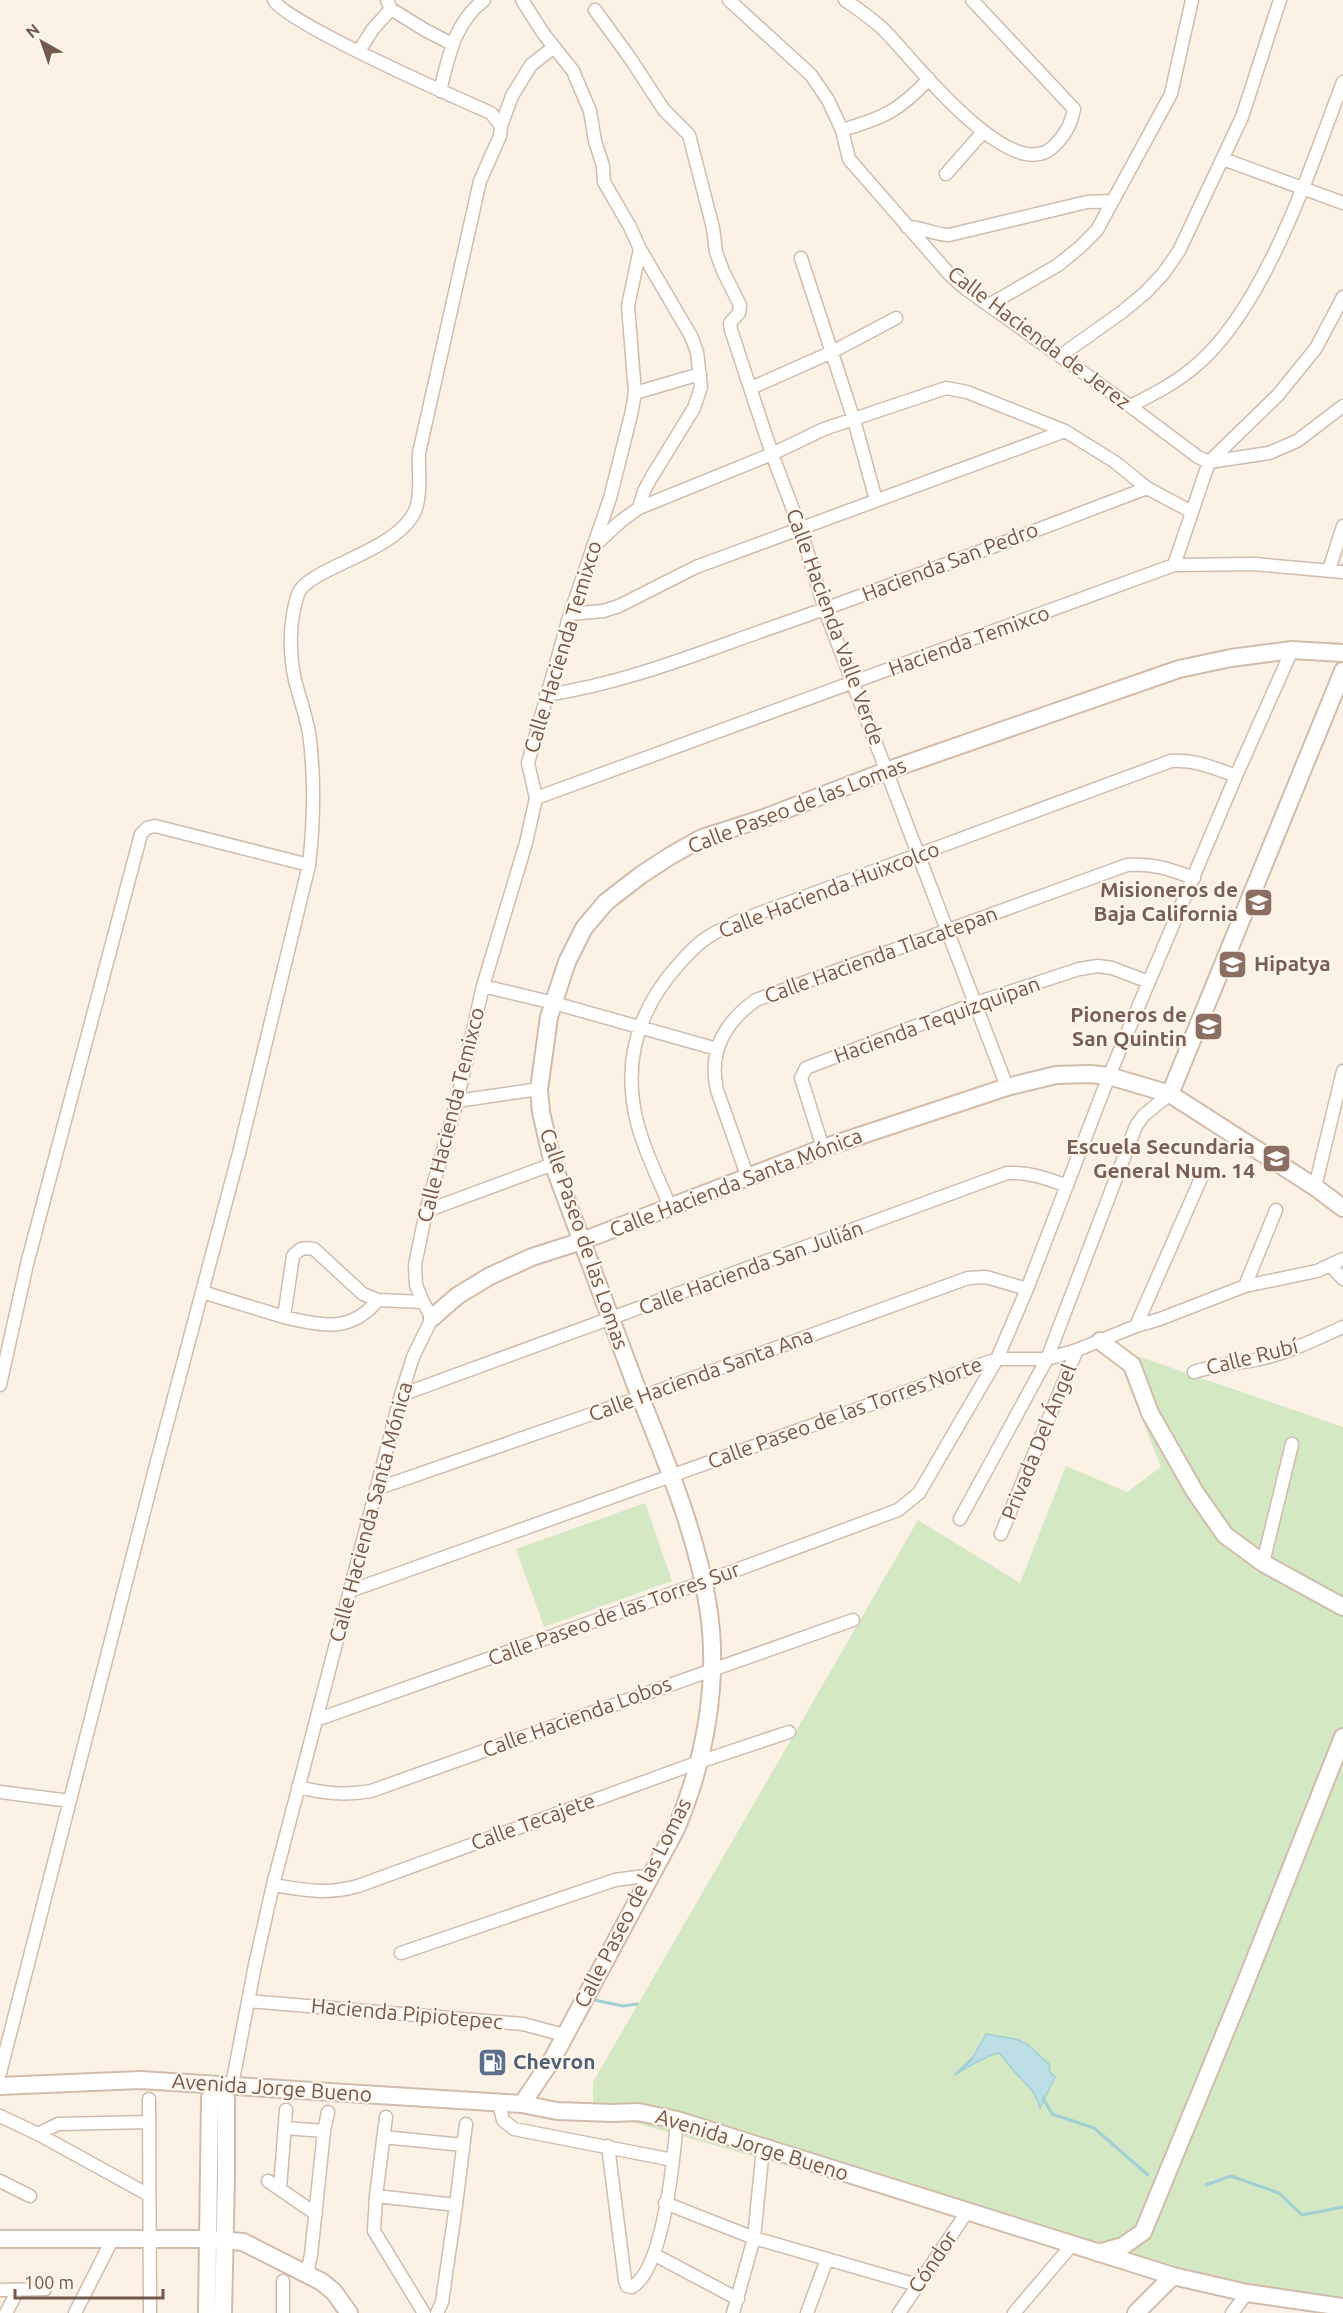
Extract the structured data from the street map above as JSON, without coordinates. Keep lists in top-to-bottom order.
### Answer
{
  "streets": {
    "street": [
      "Calle Hacienda de Jerez",
      "Hacienda San Pedro",
      "Calle Hacienda Valle Verde",
      "Hacienda Temixco",
      "Calle Hacienda Temixco",
      "Calle Paseo de las Lomas",
      "Calle Hacienda Huixcolco",
      "Calle Hacienda Tlacatepan",
      "Hacienda Tequizquipan",
      "Calle Hacienda Santa Mónica",
      "Calle Hacienda San Julián",
      "Calle Rubí",
      "Calle Hacienda Santa Ana",
      "Calle Paseo de las Torres Norte",
      "Privada Del Ángel",
      "Calle Paseo de las Torres Sur",
      "Calle Hacienda Lobos",
      "Calle Tecajete",
      "Hacienda Pipiotepec",
      "Avenida Jorge Bueno",
      "Cóndor"
    ]
  },
  "crossings": [
    ["Hacienda San Pedro", "Calle Hacienda Valle Verde"],
    ["Hacienda San Pedro", "Calle Hacienda Temixco"],
    ["Calle Hacienda Valle Verde", "Hacienda Temixco"],
    ["Calle Hacienda Valle Verde", "Calle Paseo de las Lomas"],
    ["Calle Hacienda Valle Verde", "Calle Hacienda Huixcolco"],
    ["Calle Hacienda Valle Verde", "Calle Hacienda Tlacatepan"],
    ["Calle Hacienda Valle Verde", "Hacienda Tequizquipan"],
    ["Calle Hacienda Valle Verde", "Calle Hacienda Santa Mónica"],
    ["Hacienda Temixco", "Calle Hacienda Temixco"],
    ["Calle Hacienda Temixco", "Calle Hacienda Santa Mónica"],
    ["Calle Paseo de las Lomas", "Calle Hacienda Santa Mónica"],
    ["Calle Paseo de las Lomas", "Calle Hacienda San Julián"],
    ["Calle Paseo de las Lomas", "Calle Hacienda Santa Ana"],
    ["Calle Paseo de las Lomas", "Calle Paseo de las Torres Norte"],
    ["Calle Paseo de las Lomas", "Calle Paseo de las Torres Sur"],
    ["Calle Paseo de las Lomas", "Calle Hacienda Lobos"],
    ["Calle Paseo de las Lomas", "Calle Tecajete"],
    ["Calle Paseo de las Lomas", "Hacienda Pipiotepec"],
    ["Calle Paseo de las Lomas", "Avenida Jorge Bueno"],
    ["Calle Hacienda Huixcolco", "Calle Hacienda Santa Mónica"],
    ["Calle Hacienda Tlacatepan", "Calle Hacienda Santa Mónica"],
    ["Hacienda Tequizquipan", "Calle Hacienda Santa Mónica"],
    ["Calle Hacienda Santa Mónica", "Calle Hacienda San Julián"],
    ["Calle Hacienda Santa Mónica", "Calle Hacienda Santa Ana"],
    ["Calle Hacienda Santa Mónica", "Calle Paseo de las Torres Norte"],
    ["Calle Hacienda Santa Mónica", "Calle Paseo de las Torres Sur"],
    ["Calle Hacienda Santa Mónica", "Calle Hacienda Lobos"],
    ["Calle Hacienda Santa Mónica", "Calle Tecajete"],
    ["Calle Hacienda Santa Mónica", "Hacienda Pipiotepec"],
    ["Calle Hacienda Santa Mónica", "Avenida Jorge Bueno"],
    ["Calle Paseo de las Torres Norte", "Privada Del Ángel"],
    ["Calle Paseo de las Torres Norte", "Calle Paseo de las Torres Sur"],
    ["Avenida Jorge Bueno", "Cóndor"]
  ],
  "places": {
    "school or university": [
      "Misioneros de Baja California",
      "Hipatya",
      "Pioneros de San Quintin",
      "Escuela Secundaria General Num. 14"
    ],
    "fuel station": ["Chevron"]
  },
  "scale_bar": "100 m",
  "north": "top left"
}
